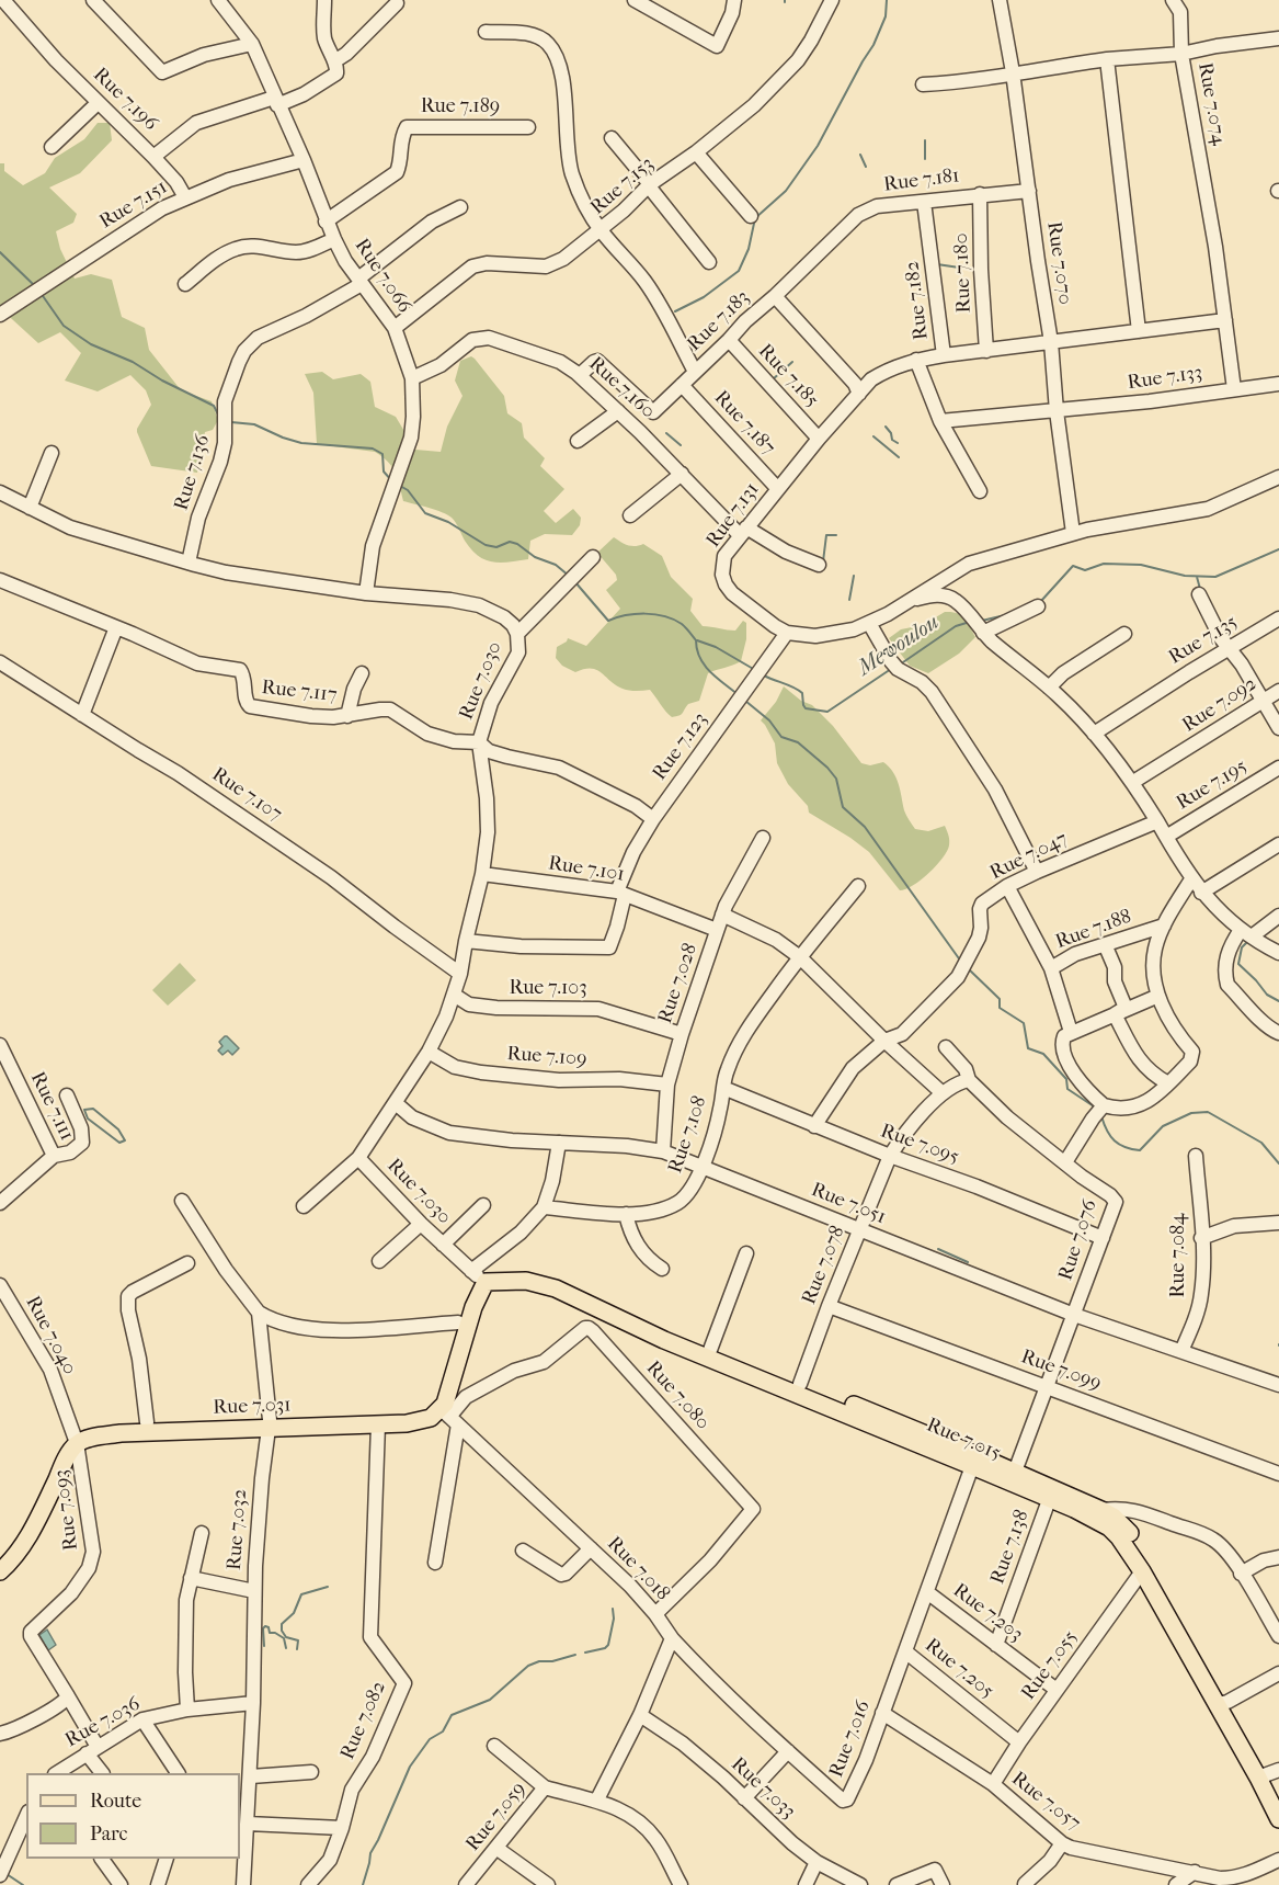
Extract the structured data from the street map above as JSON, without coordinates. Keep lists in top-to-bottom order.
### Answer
{
  "streets": {
    "main road": ["Rue 7.031", "Rue 7.015"],
    "street": [
      "Rue 7.196",
      "Rue 7.074",
      "Rue 7.189",
      "Rue 7.181",
      "Rue 7.153",
      "Rue 7.151",
      "Rue 7.070",
      "Rue 7.180",
      "Rue 7.066",
      "Rue 7.182",
      "Rue 7.183",
      "Rue 7.185",
      "Rue 7.133",
      "Rue 7.160",
      "Rue 7.187",
      "Rue 7.136",
      "Rue 7.131",
      "Rue 7.135",
      "Rue 7.030",
      "Rue 7.117",
      "Rue 7.092",
      "Rue 7.123",
      "Rue 7.195",
      "Rue 7.107",
      "Rue 7.047",
      "Rue 7.101",
      "Rue 7.188",
      "Rue 7.028",
      "Rue 7.103",
      "Rue 7.109",
      "Rue 7.111",
      "Rue 7.108",
      "Rue 7.095",
      "Rue 7.051",
      "Rue 7.076",
      "Rue 7.084",
      "Rue 7.078",
      "Rue 7.040",
      "Rue 7.099",
      "Rue 7.080",
      "Rue 7.093",
      "Rue 7.032",
      "Rue 7.138",
      "Rue 7.018",
      "Rue 7.203",
      "Rue 7.055",
      "Rue 7.205",
      "Rue 7.082",
      "Rue 7.036",
      "Rue 7.016",
      "Rue 7.033",
      "Rue 7.057",
      "Rue 7.059"
    ]
  },
  "crossings": [
    ["Rue 7.196", "Rue 7.066"],
    ["Rue 7.074", "Rue 7.070"],
    ["Rue 7.074", "Rue 7.133"],
    ["Rue 7.074", "Rue 7.131"],
    ["Rue 7.189", "Rue 7.066"],
    ["Rue 7.181", "Rue 7.070"],
    ["Rue 7.181", "Rue 7.180"],
    ["Rue 7.181", "Rue 7.182"],
    ["Rue 7.181", "Rue 7.183"],
    ["Rue 7.153", "Rue 7.066"],
    ["Rue 7.151", "Rue 7.066"],
    ["Rue 7.070", "Rue 7.133"],
    ["Rue 7.070", "Rue 7.131"],
    ["Rue 7.180", "Rue 7.131"],
    ["Rue 7.066", "Rue 7.160"],
    ["Rue 7.066", "Rue 7.136"],
    ["Rue 7.066", "Rue 7.030"],
    ["Rue 7.182", "Rue 7.131"],
    ["Rue 7.183", "Rue 7.185"],
    ["Rue 7.183", "Rue 7.160"],
    ["Rue 7.183", "Rue 7.187"],
    ["Rue 7.183", "Rue 7.131"],
    ["Rue 7.185", "Rue 7.131"],
    ["Rue 7.160", "Rue 7.131"],
    ["Rue 7.187", "Rue 7.131"],
    ["Rue 7.136", "Rue 7.030"],
    ["Rue 7.131", "Rue 7.123"],
    ["Rue 7.030", "Rue 7.117"],
    ["Rue 7.030", "Rue 7.123"],
    ["Rue 7.030", "Rue 7.107"],
    ["Rue 7.030", "Rue 7.101"],
    ["Rue 7.030", "Rue 7.103"],
    ["Rue 7.030", "Rue 7.109"],
    ["Rue 7.030", "Rue 7.051"],
    ["Rue 7.030", "Rue 7.031"],
    ["Rue 7.030", "Rue 7.015"],
    ["Rue 7.117", "Rue 7.123"],
    ["Rue 7.123", "Rue 7.101"],
    ["Rue 7.047", "Rue 7.188"],
    ["Rue 7.047", "Rue 7.095"],
    ["Rue 7.101", "Rue 7.028"],
    ["Rue 7.028", "Rue 7.103"],
    ["Rue 7.028", "Rue 7.109"],
    ["Rue 7.028", "Rue 7.051"],
    ["Rue 7.108", "Rue 7.095"],
    ["Rue 7.108", "Rue 7.051"],
    ["Rue 7.095", "Rue 7.076"],
    ["Rue 7.095", "Rue 7.078"],
    ["Rue 7.051", "Rue 7.076"],
    ["Rue 7.051", "Rue 7.084"],
    ["Rue 7.051", "Rue 7.078"],
    ["Rue 7.076", "Rue 7.078"],
    ["Rue 7.076", "Rue 7.099"],
    ["Rue 7.076", "Rue 7.015"],
    ["Rue 7.078", "Rue 7.099"],
    ["Rue 7.078", "Rue 7.015"],
    ["Rue 7.040", "Rue 7.031"],
    ["Rue 7.040", "Rue 7.093"],
    ["Rue 7.080", "Rue 7.031"],
    ["Rue 7.080", "Rue 7.018"],
    ["Rue 7.031", "Rue 7.015"],
    ["Rue 7.031", "Rue 7.093"],
    ["Rue 7.031", "Rue 7.032"],
    ["Rue 7.031", "Rue 7.018"],
    ["Rue 7.031", "Rue 7.082"],
    ["Rue 7.015", "Rue 7.138"],
    ["Rue 7.015", "Rue 7.055"],
    ["Rue 7.015", "Rue 7.016"],
    ["Rue 7.032", "Rue 7.036"],
    ["Rue 7.138", "Rue 7.203"],
    ["Rue 7.018", "Rue 7.016"],
    ["Rue 7.203", "Rue 7.055"],
    ["Rue 7.203", "Rue 7.016"],
    ["Rue 7.055", "Rue 7.205"],
    ["Rue 7.055", "Rue 7.057"],
    ["Rue 7.205", "Rue 7.016"],
    ["Rue 7.016", "Rue 7.057"]
  ],
  "water": ["Mewoulou"],
  "legend": ["Route", "Parc"]
}
